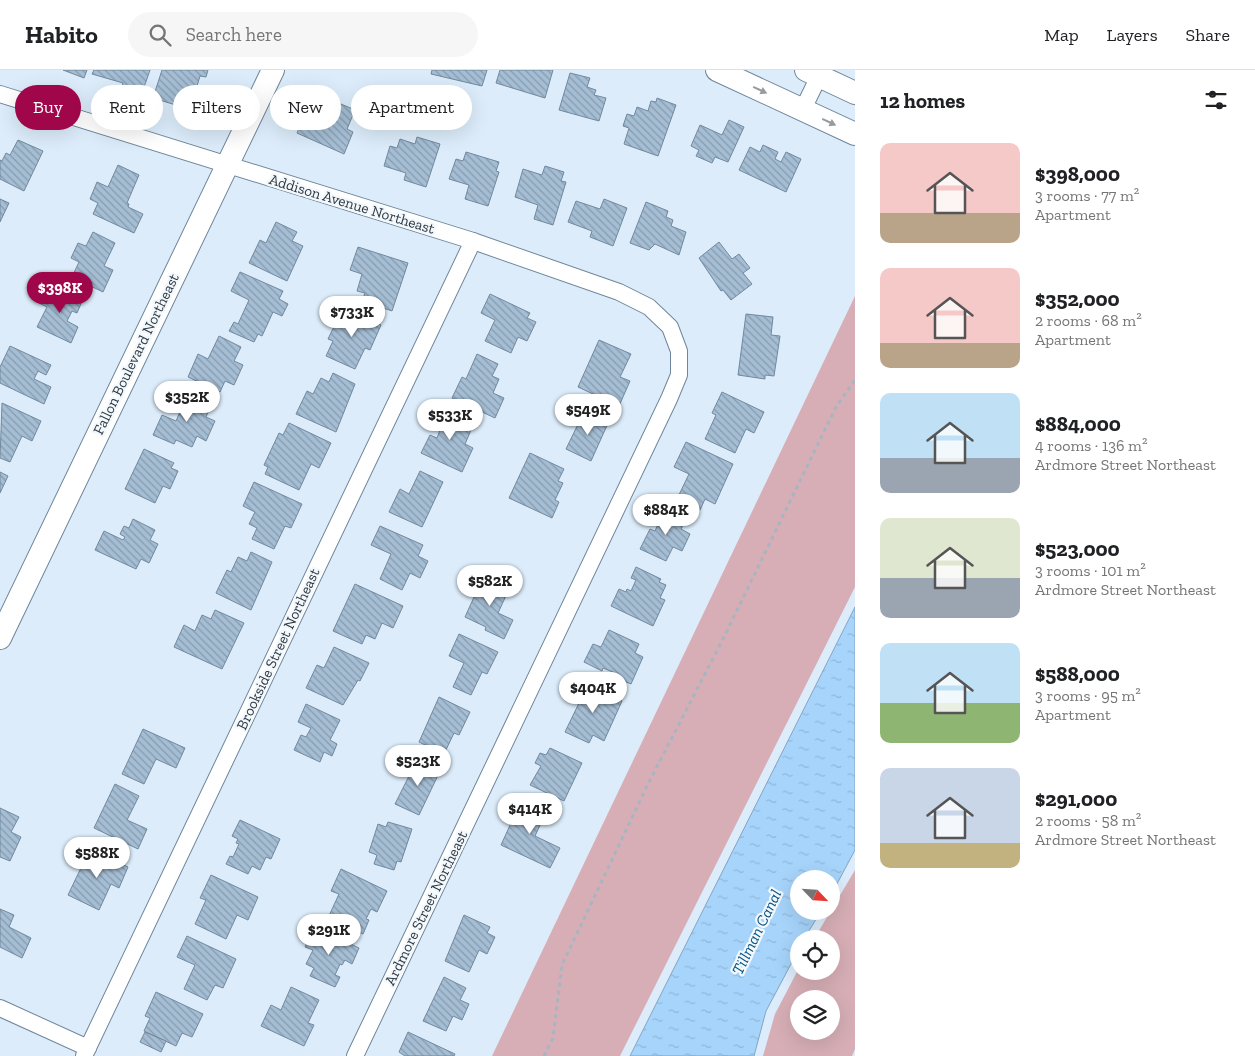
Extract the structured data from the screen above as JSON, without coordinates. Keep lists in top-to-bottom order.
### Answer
{
  "streets": {
    "street": [
      "Addison Avenue Northeast",
      "Fallon Boulevard Northeast",
      "Brookside Street Northeast",
      "Ardmore Street Northeast"
    ]
  },
  "crossings": [
    ["Addison Avenue Northeast", "Fallon Boulevard Northeast"],
    ["Addison Avenue Northeast", "Brookside Street Northeast"],
    ["Addison Avenue Northeast", "Ardmore Street Northeast"]
  ],
  "water": ["Tillman Canal"],
  "north": "bottom right",
  "page": {
    "header": "Habito",
    "search": "Search here",
    "nav": ["Map", "Layers", "Share"],
    "heading": "12 homes",
    "chip": [
      "Buy",
      "Rent",
      "Filters",
      "New",
      "Apartment"
    ],
    "list": [
      {
        "name": "$398,000",
        "note": "3 rooms · 77 m² · Apartment"
      },
      {
        "name": "$352,000",
        "note": "2 rooms · 68 m² · Apartment"
      },
      {
        "name": "$884,000",
        "note": "4 rooms · 136 m² · Ardmore Street Northeast"
      },
      {
        "name": "$523,000",
        "note": "3 rooms · 101 m² · Ardmore Street Northeast"
      },
      {
        "name": "$588,000",
        "note": "3 rooms · 95 m² · Apartment"
      },
      {
        "name": "$291,000",
        "note": "2 rooms · 58 m² · Ardmore Street Northeast"
      }
    ],
    "price": [
      "$398K",
      "$733K",
      "$352K",
      "$549K",
      "$533K",
      "$884K",
      "$582K",
      "$404K",
      "$523K",
      "$414K",
      "$588K",
      "$291K"
    ]
  }
}
